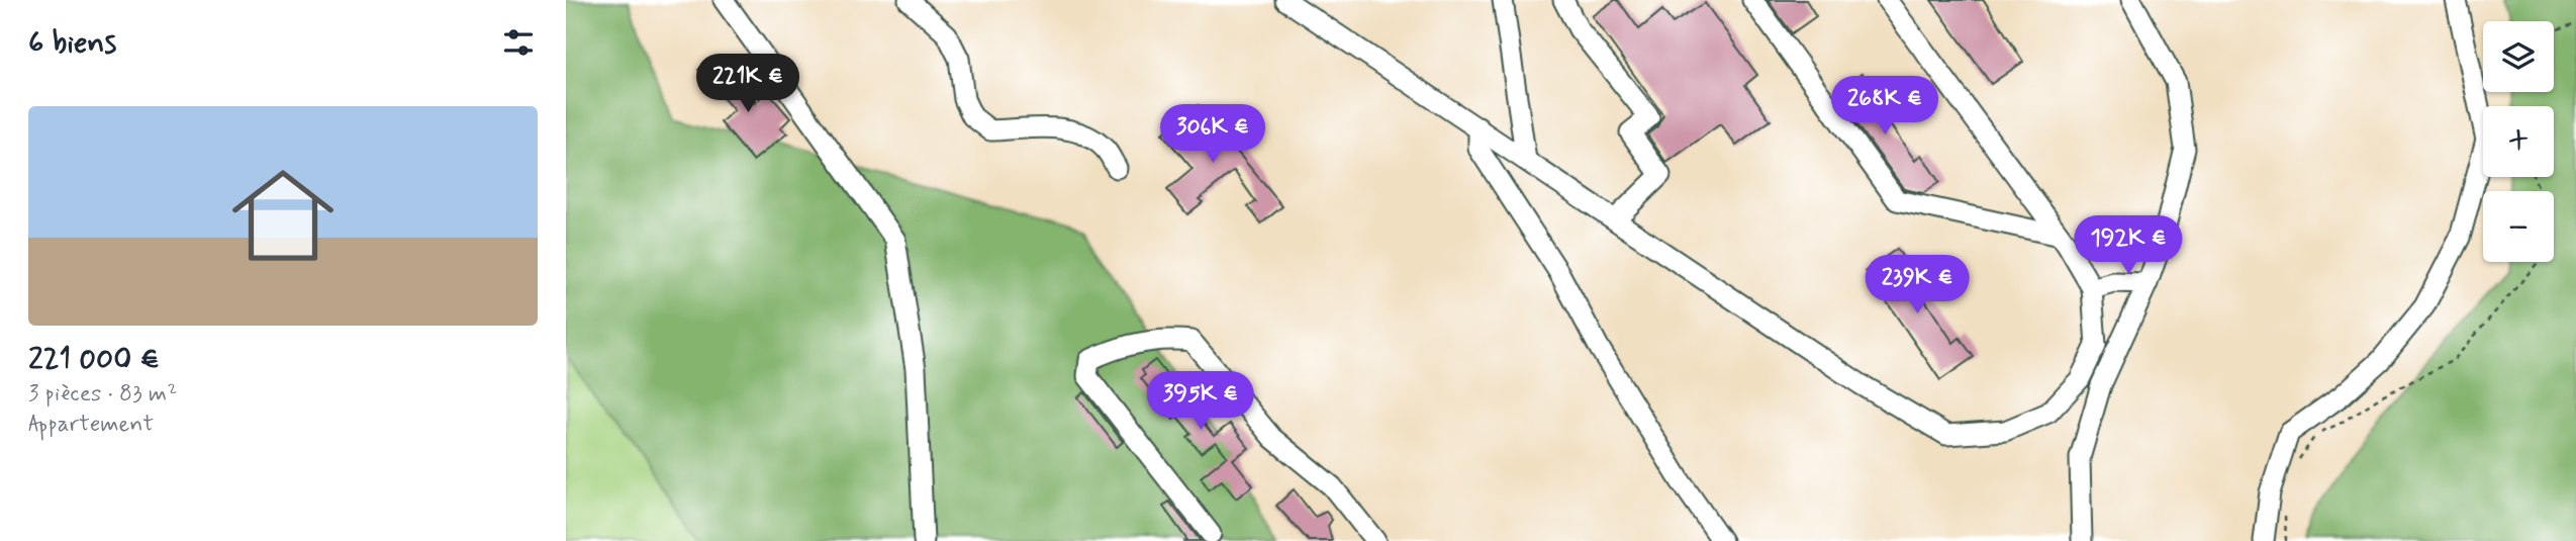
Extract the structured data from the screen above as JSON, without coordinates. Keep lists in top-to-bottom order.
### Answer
{
  "page": {
    "heading": "6 biens",
    "map_buttons": ["+", "−"],
    "price": [
      "221K €",
      "268K €",
      "306K €",
      "192K €",
      "239K €",
      "395K €"
    ],
    "list": [
      {
        "name": "221 000 €",
        "note": "3 pièces · 83 m² · Appartement"
      }
    ]
  }
}
